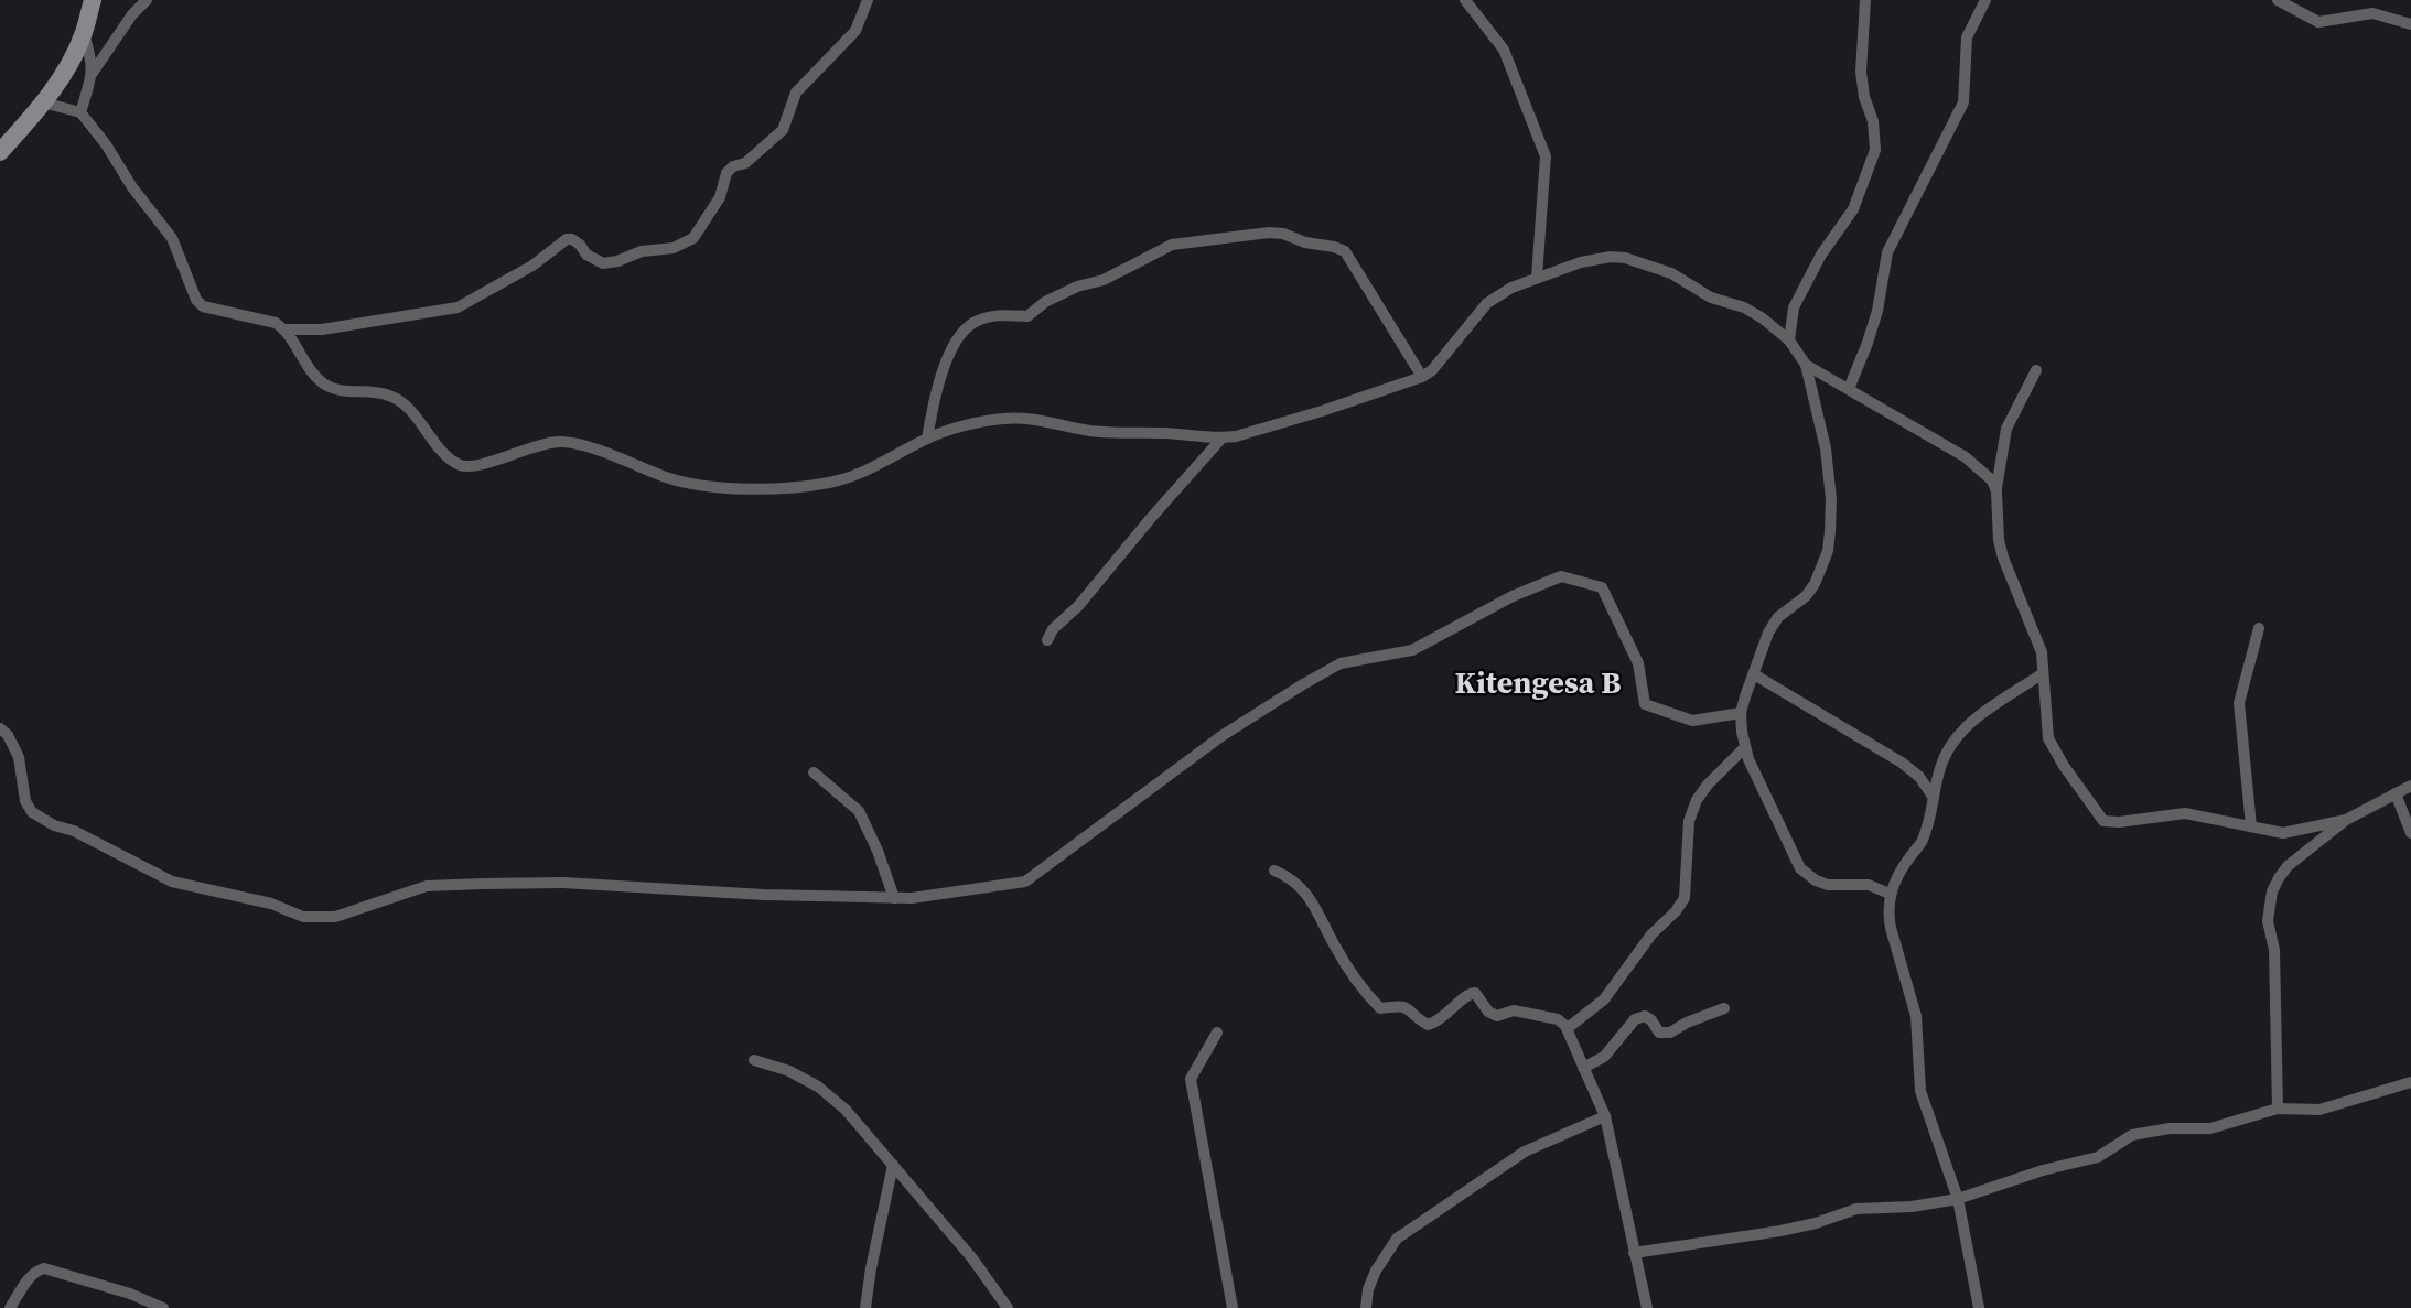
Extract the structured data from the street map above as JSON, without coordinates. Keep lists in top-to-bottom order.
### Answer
{
  "districts": ["Kitengesa B"]
}
